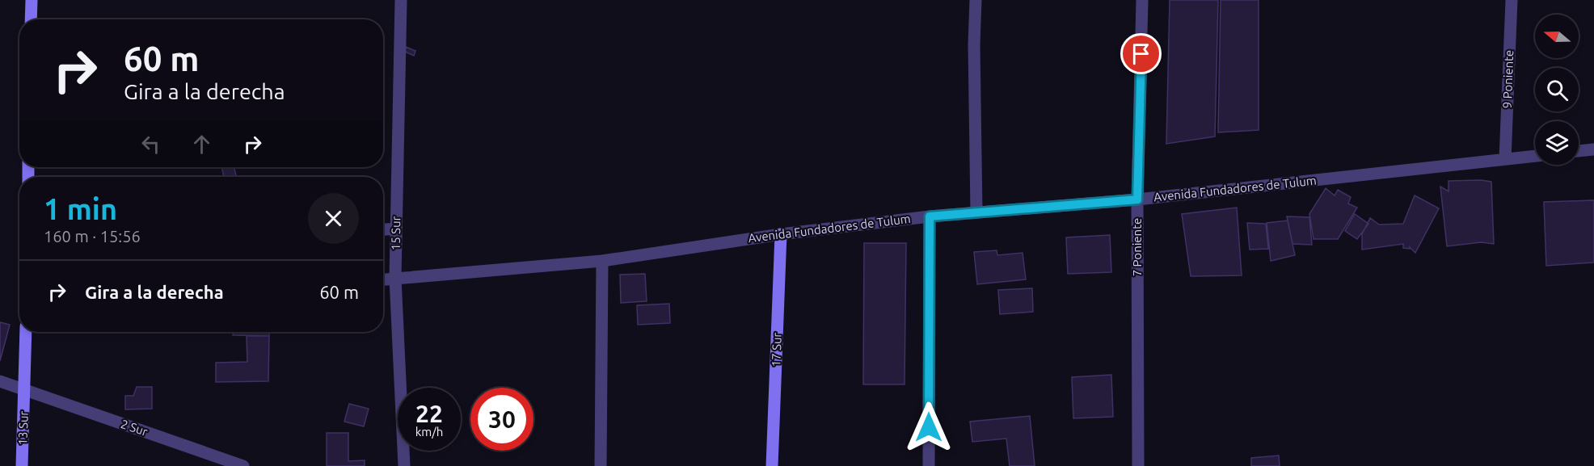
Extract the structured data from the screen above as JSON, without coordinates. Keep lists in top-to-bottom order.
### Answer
{
  "streets": {
    "street": [
      "9 Poniente",
      "Avenida Fundadores de Tulum",
      "15 Sur",
      "7 Poniente",
      "17 Sur",
      "13 Sur",
      "2 Sur"
    ]
  },
  "crossings": [
    ["9 Poniente", "Avenida Fundadores de Tulum"],
    ["Avenida Fundadores de Tulum", "15 Sur"],
    ["Avenida Fundadores de Tulum", "7 Poniente"],
    ["Avenida Fundadores de Tulum", "17 Sur"],
    ["13 Sur", "2 Sur"]
  ],
  "north": "left",
  "page": {
    "turn": ["60 m", "Gira a la derecha"],
    "heading": ["1 min", "160 m · 15:56"],
    "list": [
      {
        "name": "Gira a la derecha",
        "value": "60 m"
      }
    ],
    "speed": "22 km/h",
    "limit": "30"
  }
}
